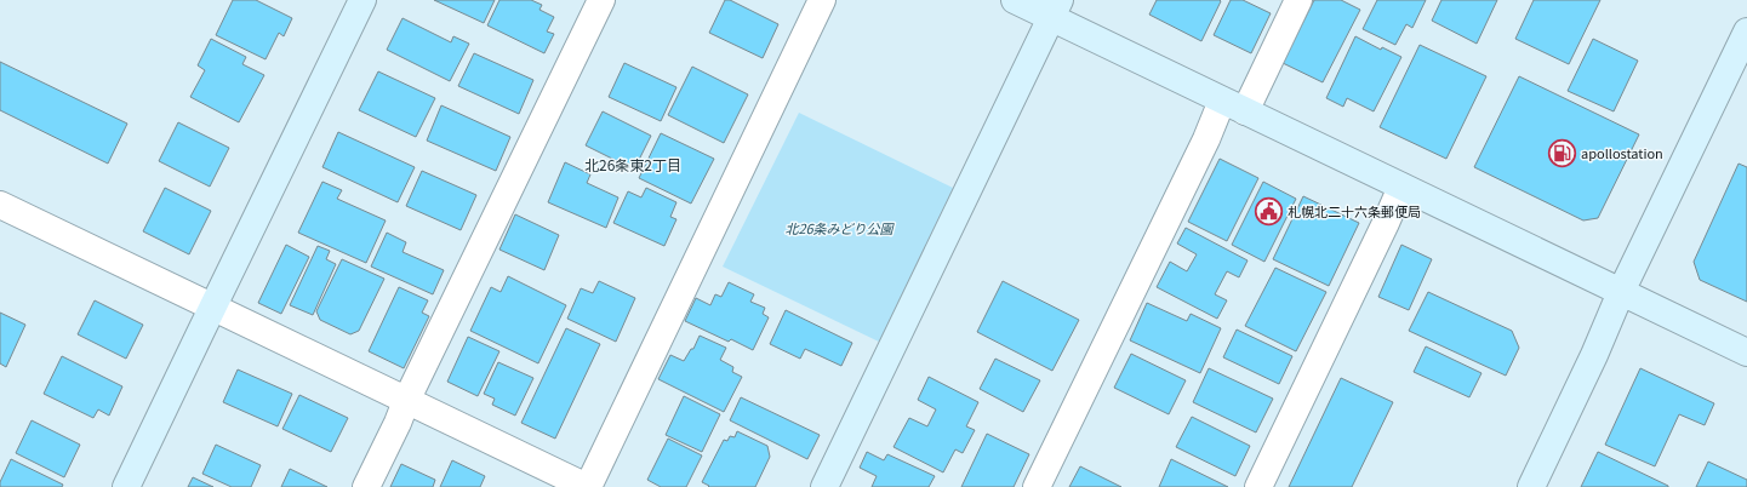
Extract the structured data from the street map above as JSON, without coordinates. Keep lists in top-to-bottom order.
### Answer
{
  "districts": ["北26条東2丁目"],
  "parks": ["北26条みどり公園"],
  "places": {
    "fuel station": ["apollostation"],
    "public building": ["札幌北二十六条郵便局"]
  }
}
